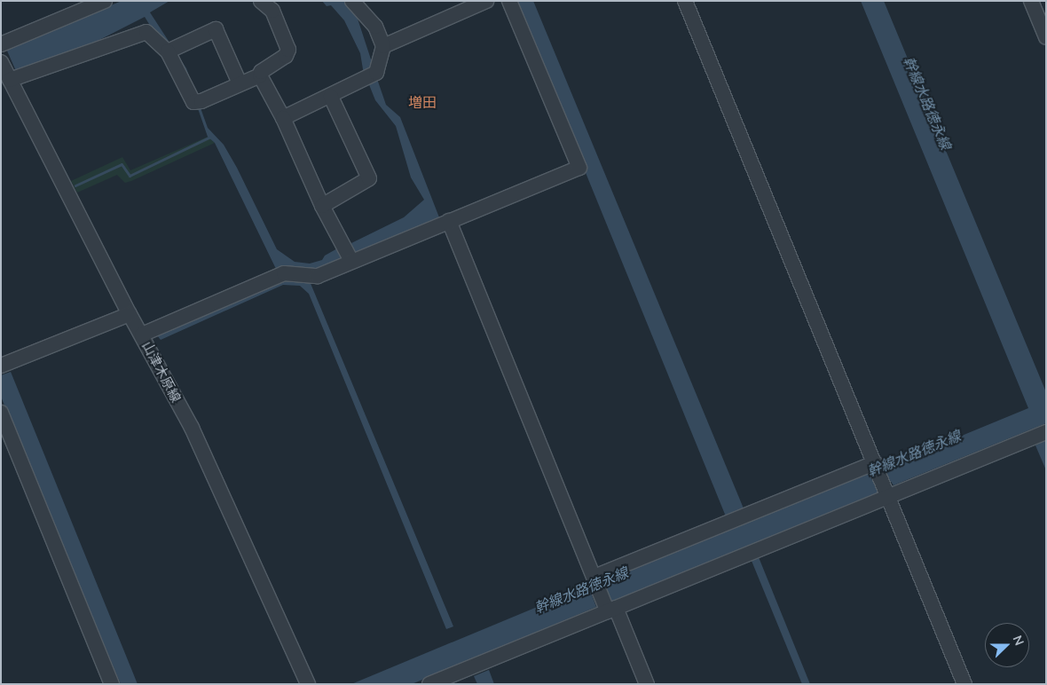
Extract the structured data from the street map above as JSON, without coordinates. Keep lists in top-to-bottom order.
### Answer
{
  "streets": {
    "street": ["山津木原線"]
  },
  "districts": ["増田"],
  "water": ["幹線水路徳永線"],
  "north": "right"
}
